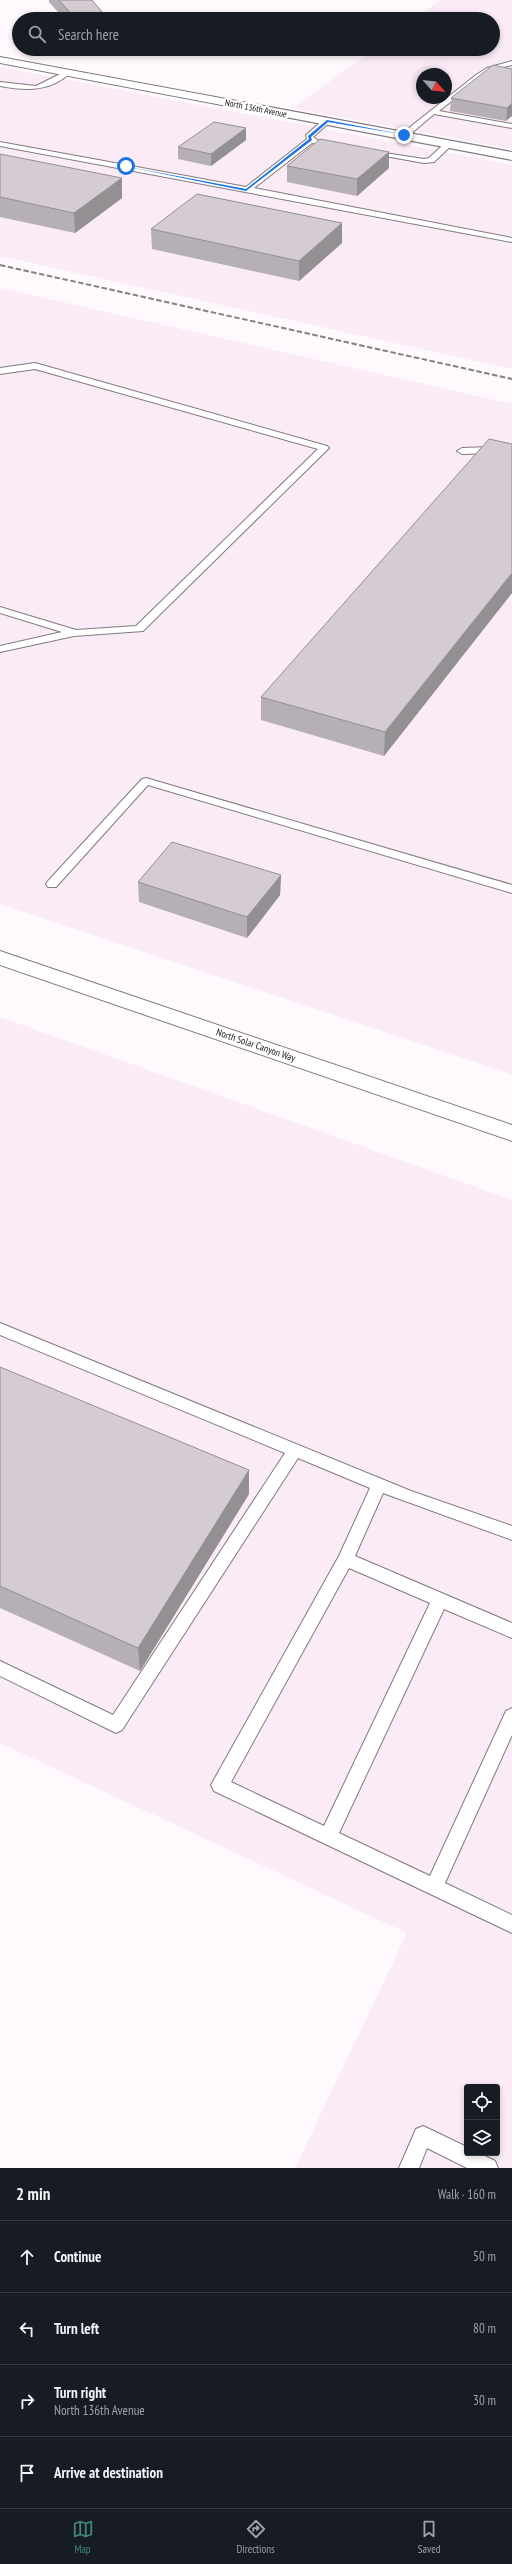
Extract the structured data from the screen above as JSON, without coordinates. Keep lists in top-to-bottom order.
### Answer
{
  "streets": {
    "street": ["North 136th Avenue", "North Solar Canyon Way"]
  },
  "north": "bottom right",
  "page": {
    "search": "Search here",
    "heading": ["2 min", "Walk · 160 m"],
    "list": [
      ["Continue", "50 m"],
      ["Turn left", "80 m"],
      ["Turn right", "North 136th Avenue", "30 m"],
      "Arrive at destination"
    ],
    "nav": ["Map", "Directions", "Saved"]
  }
}
